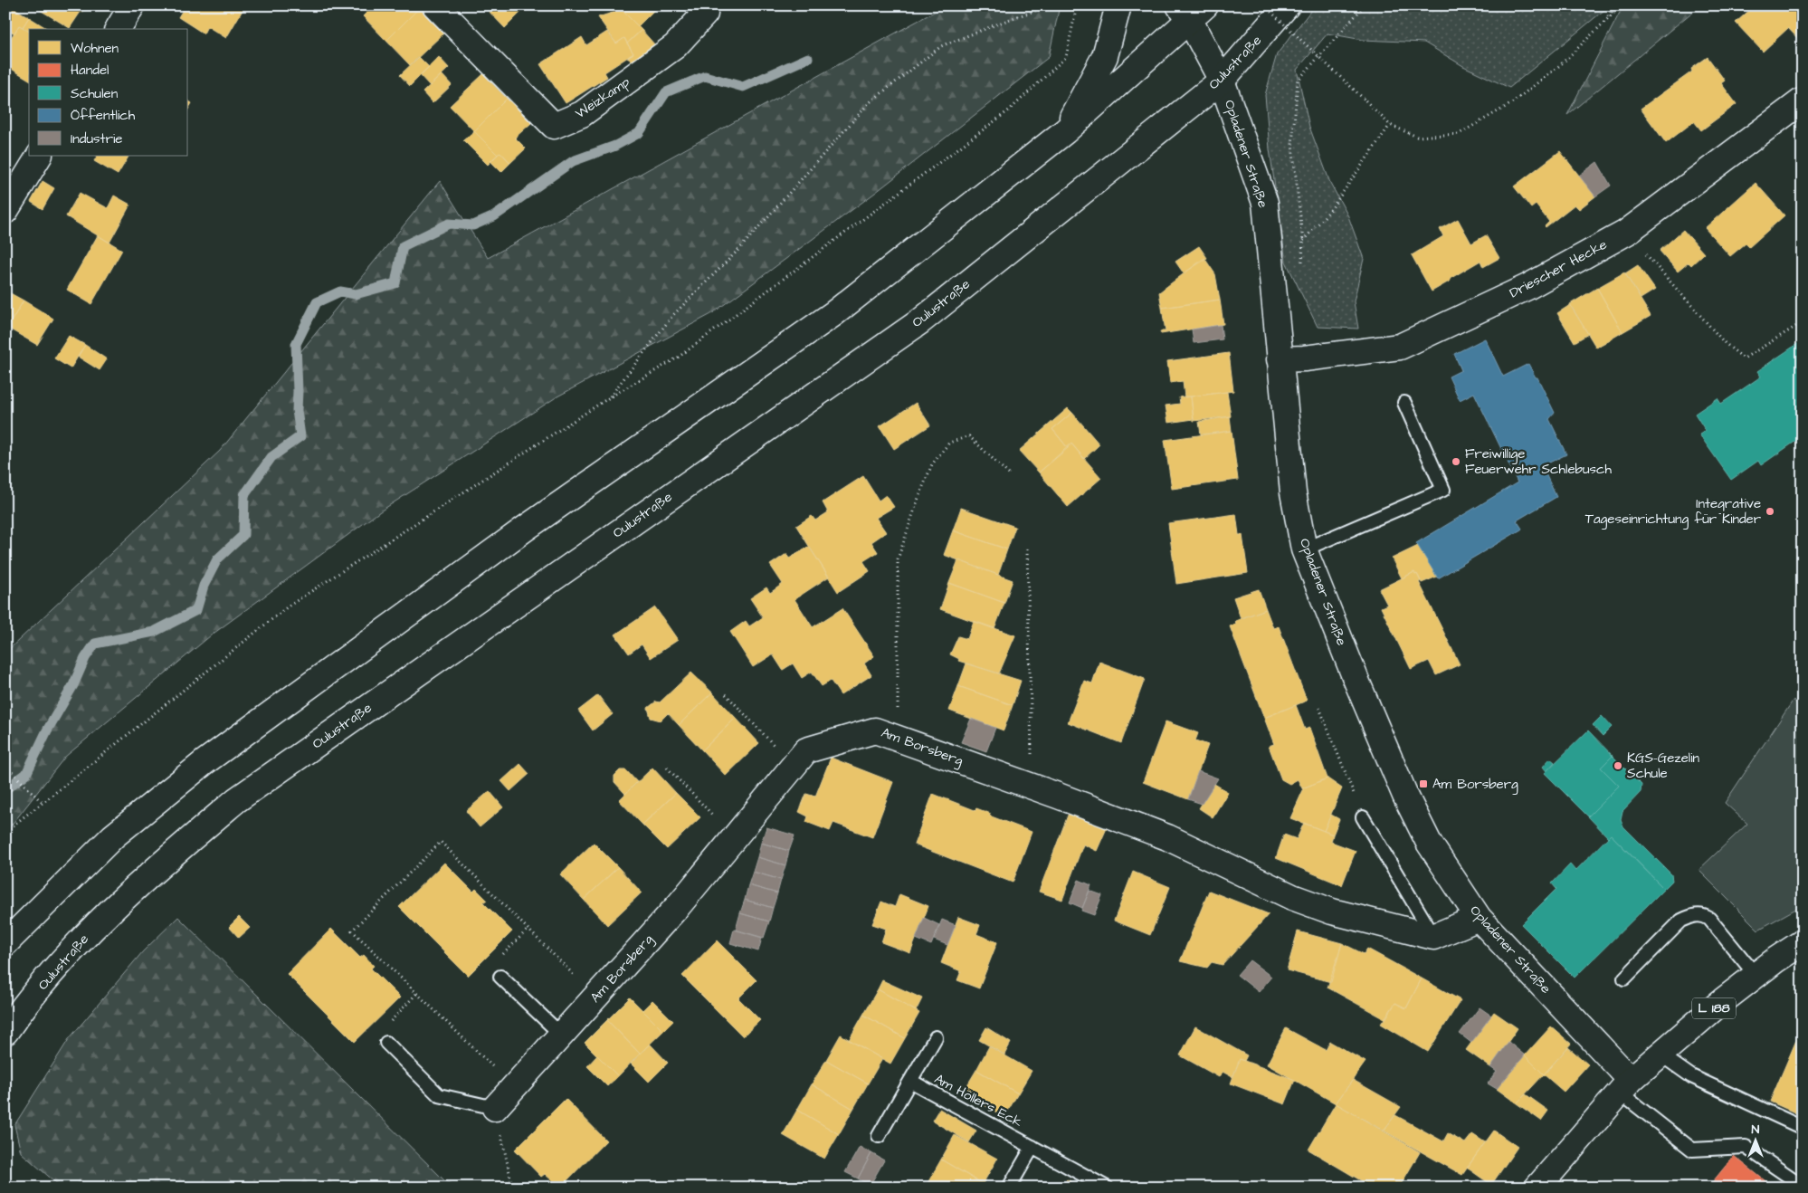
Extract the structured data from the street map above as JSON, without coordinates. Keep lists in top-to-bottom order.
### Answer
{
  "streets": {
    "main road": [
      "Oulustraße",
      "Weizkamp",
      "Opladener Straße",
      "Driescher Hecke",
      "Am Borsberg",
      "L 188"
    ],
    "lane": ["Am Höllers Eck"]
  },
  "crossings": [
    ["Oulustraße", "Opladener Straße"],
    ["Opladener Straße", "Driescher Hecke"],
    ["Opladener Straße", "L 188"]
  ],
  "places": {
    "other": ["Freiwillige Feuerwehr Schlebusch", "Integrative Tageseinrichtung für Kinder", "KGS-Gezelin Schule"],
    "transit": ["Am Borsberg"]
  },
  "legend": [
    "Wohnen",
    "Handel",
    "Schulen",
    "Öffentlich",
    "Industrie"
  ],
  "north": "top"
}
